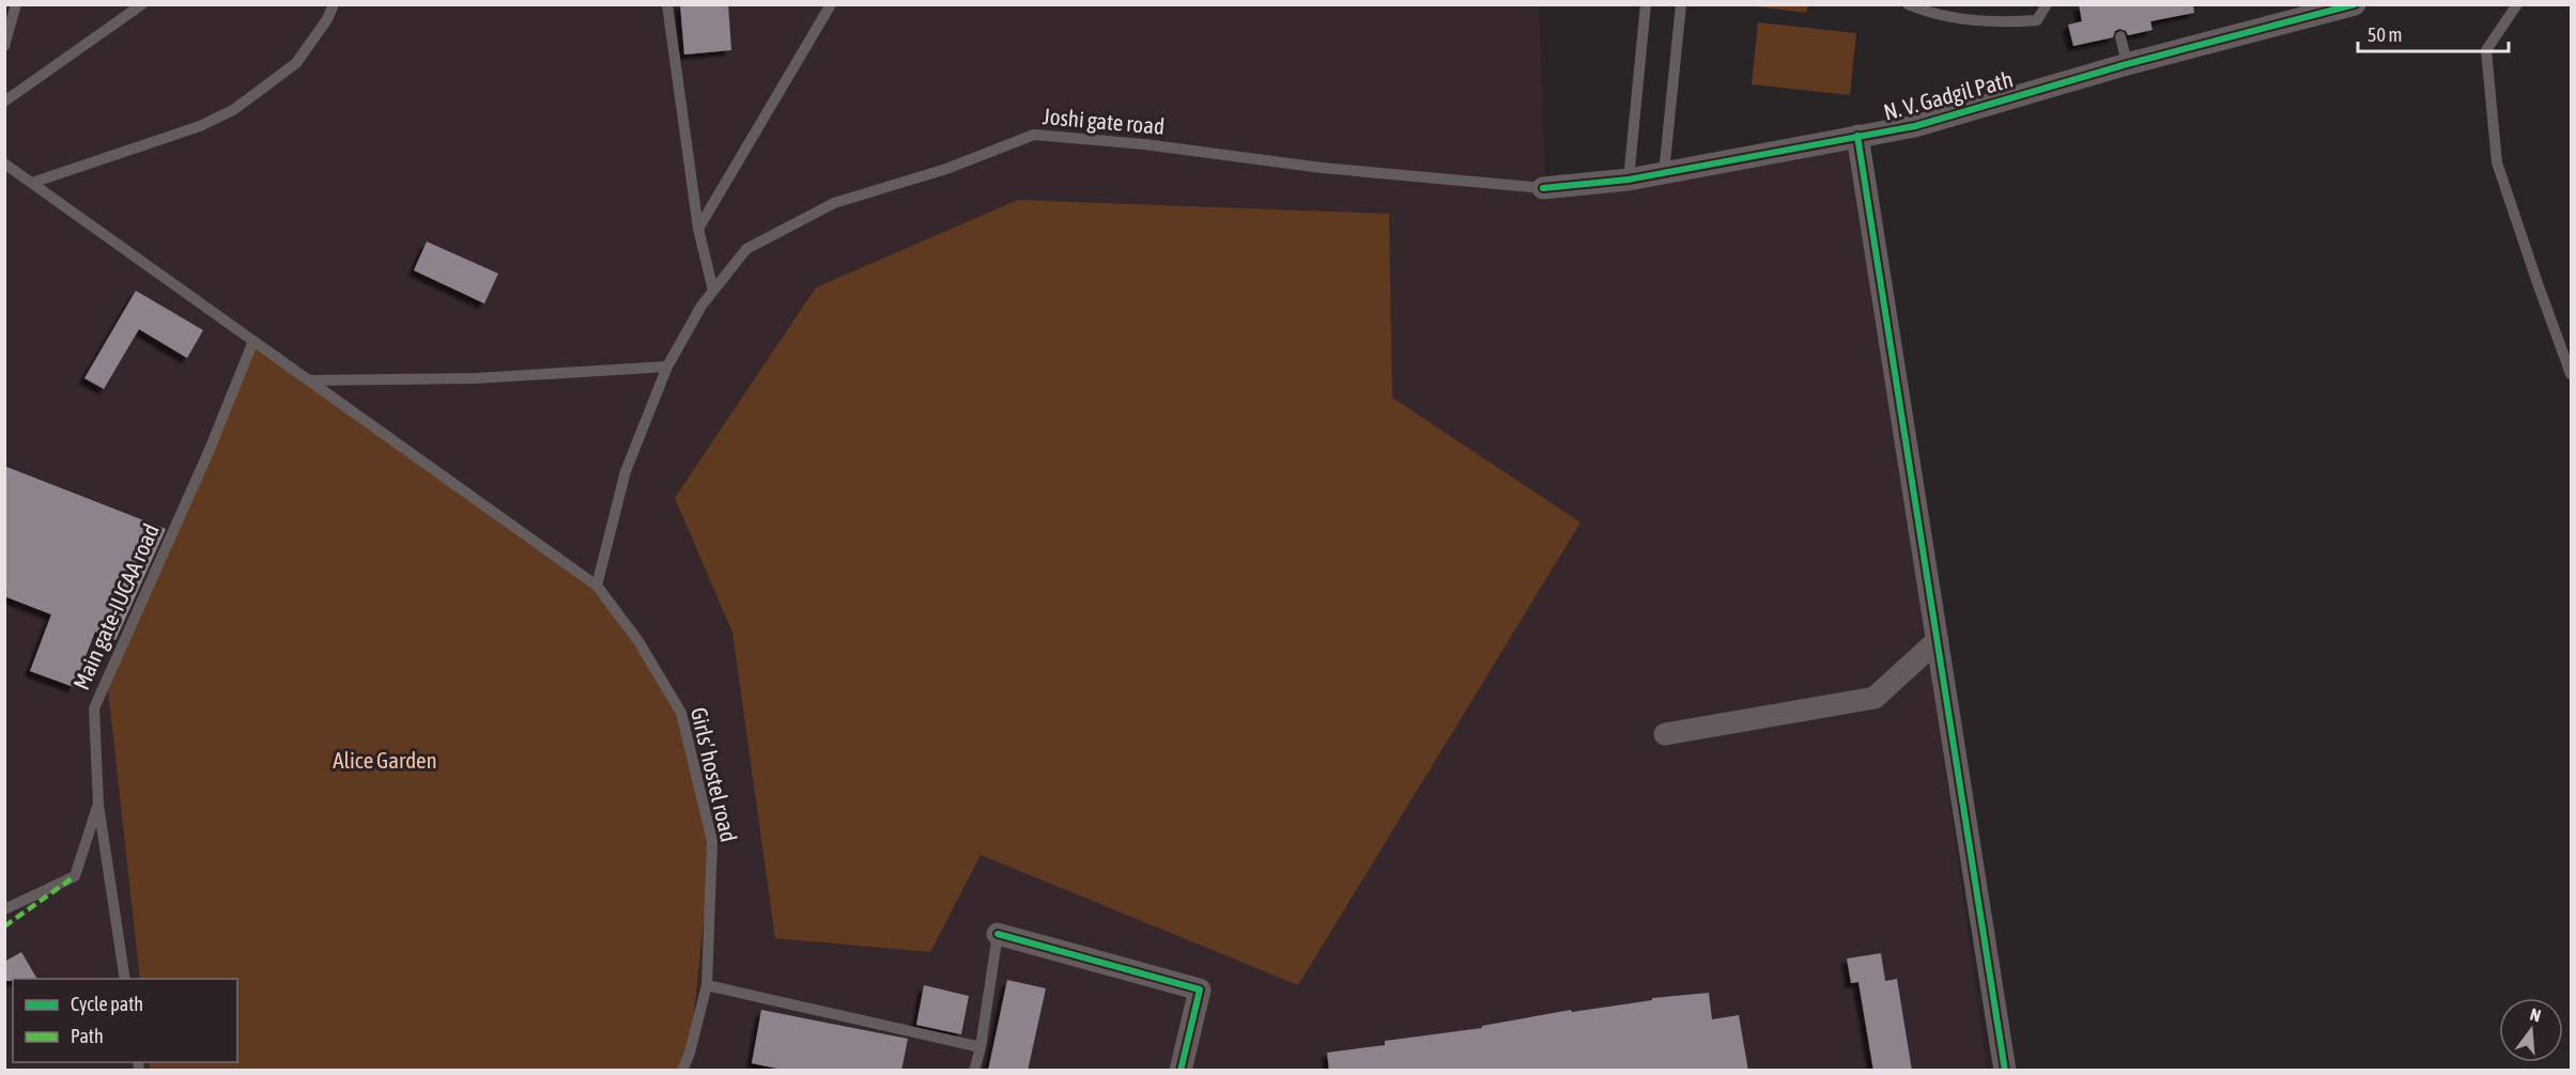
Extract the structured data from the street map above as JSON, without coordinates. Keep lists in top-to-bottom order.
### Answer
{
  "streets": {
    "street": ["N. V. Gadgil Path"],
    "lane": ["Joshi gate road", "Main gate-IUCAA road", "Girls' hostel road"]
  },
  "crossings": [
    ["N. V. Gadgil Path", "Joshi gate road"],
    ["Joshi gate road", "Girls' hostel road"],
    ["Main gate-IUCAA road", "Girls' hostel road"]
  ],
  "parks": ["Alice Garden"],
  "legend": ["Cycle path", "Path"],
  "scale_bar": "50 m",
  "north": "top"
}
